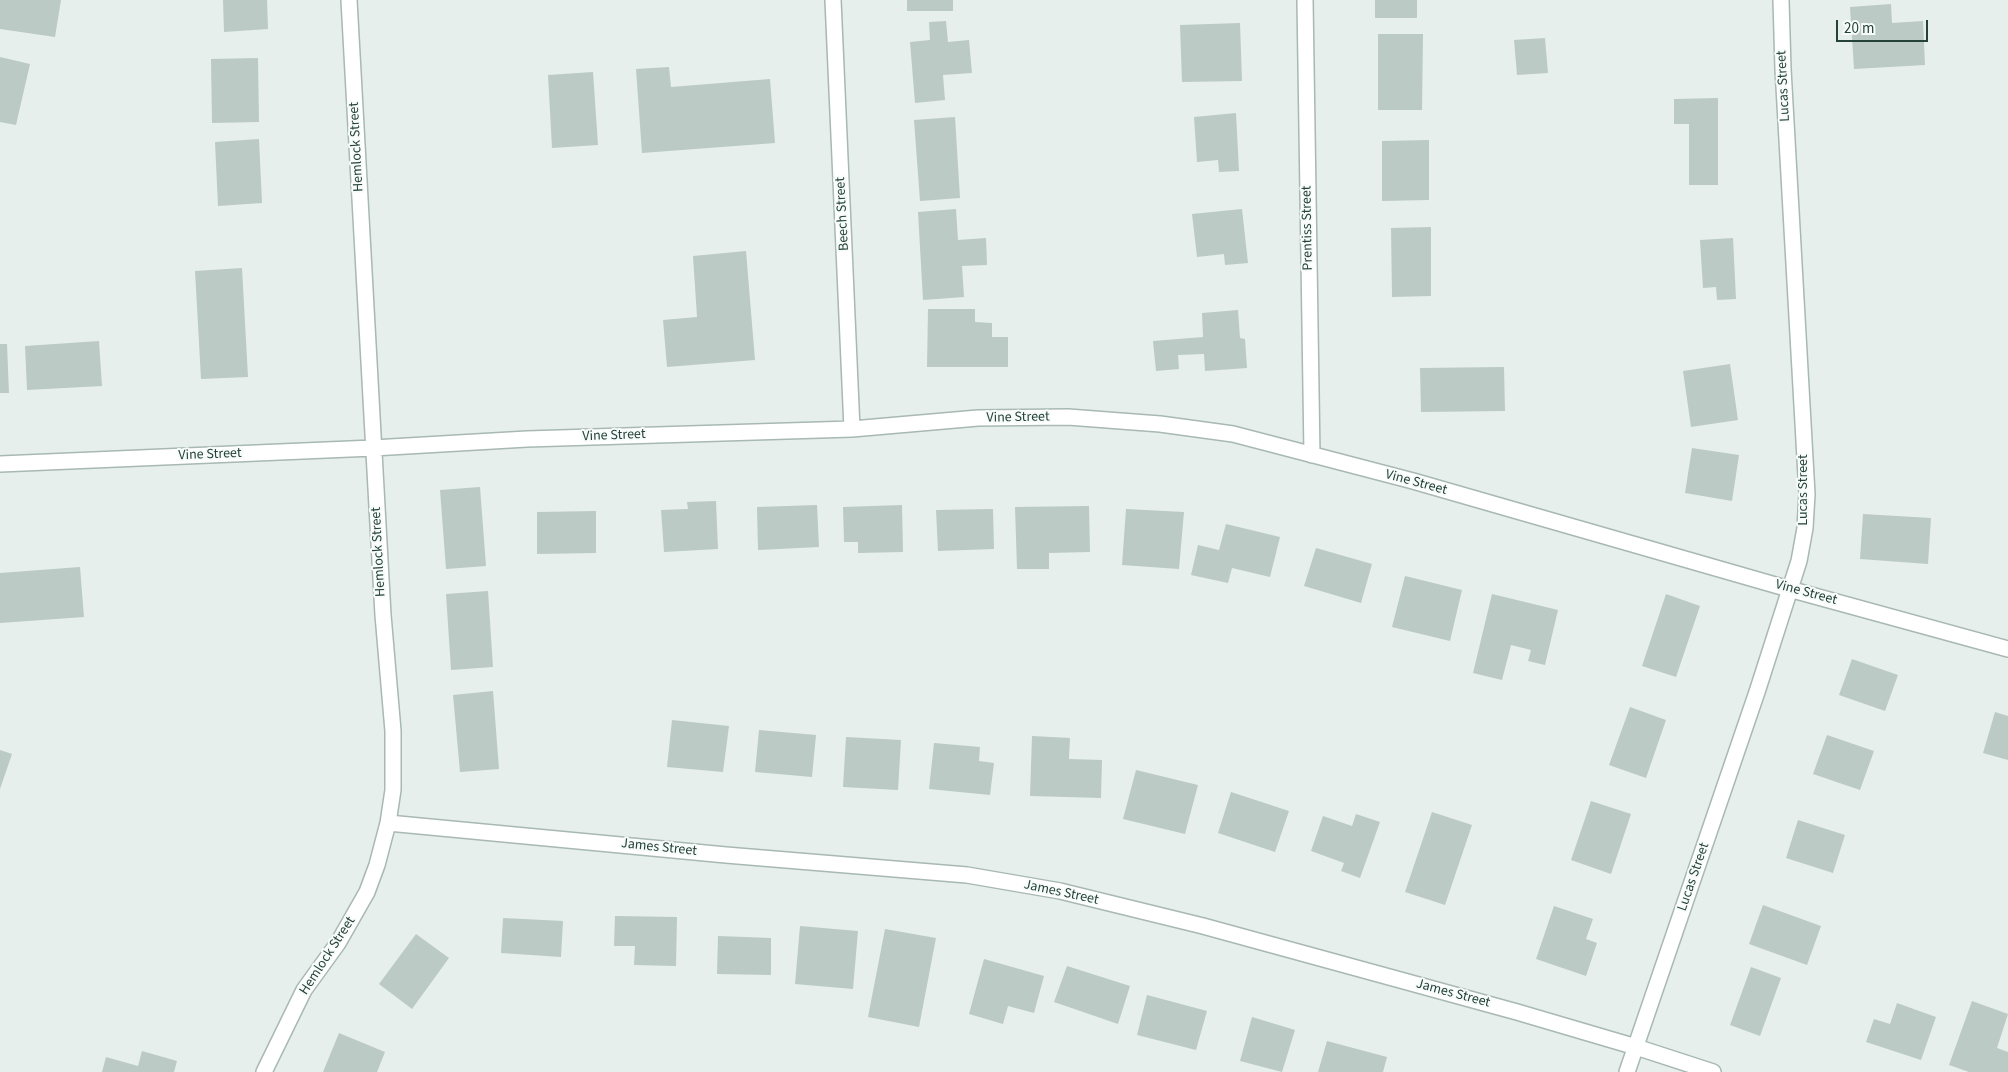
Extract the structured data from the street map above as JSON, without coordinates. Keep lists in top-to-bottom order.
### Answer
{
  "streets": {
    "street": [
      "Lucas Street",
      "Hemlock Street",
      "Beech Street",
      "Prentiss Street",
      "Vine Street",
      "James Street"
    ]
  },
  "crossings": [
    ["Lucas Street", "Vine Street"],
    ["Lucas Street", "James Street"],
    ["Hemlock Street", "Vine Street"],
    ["Hemlock Street", "James Street"],
    ["Beech Street", "Vine Street"],
    ["Prentiss Street", "Vine Street"]
  ],
  "scale_bar": "20 m"
}
